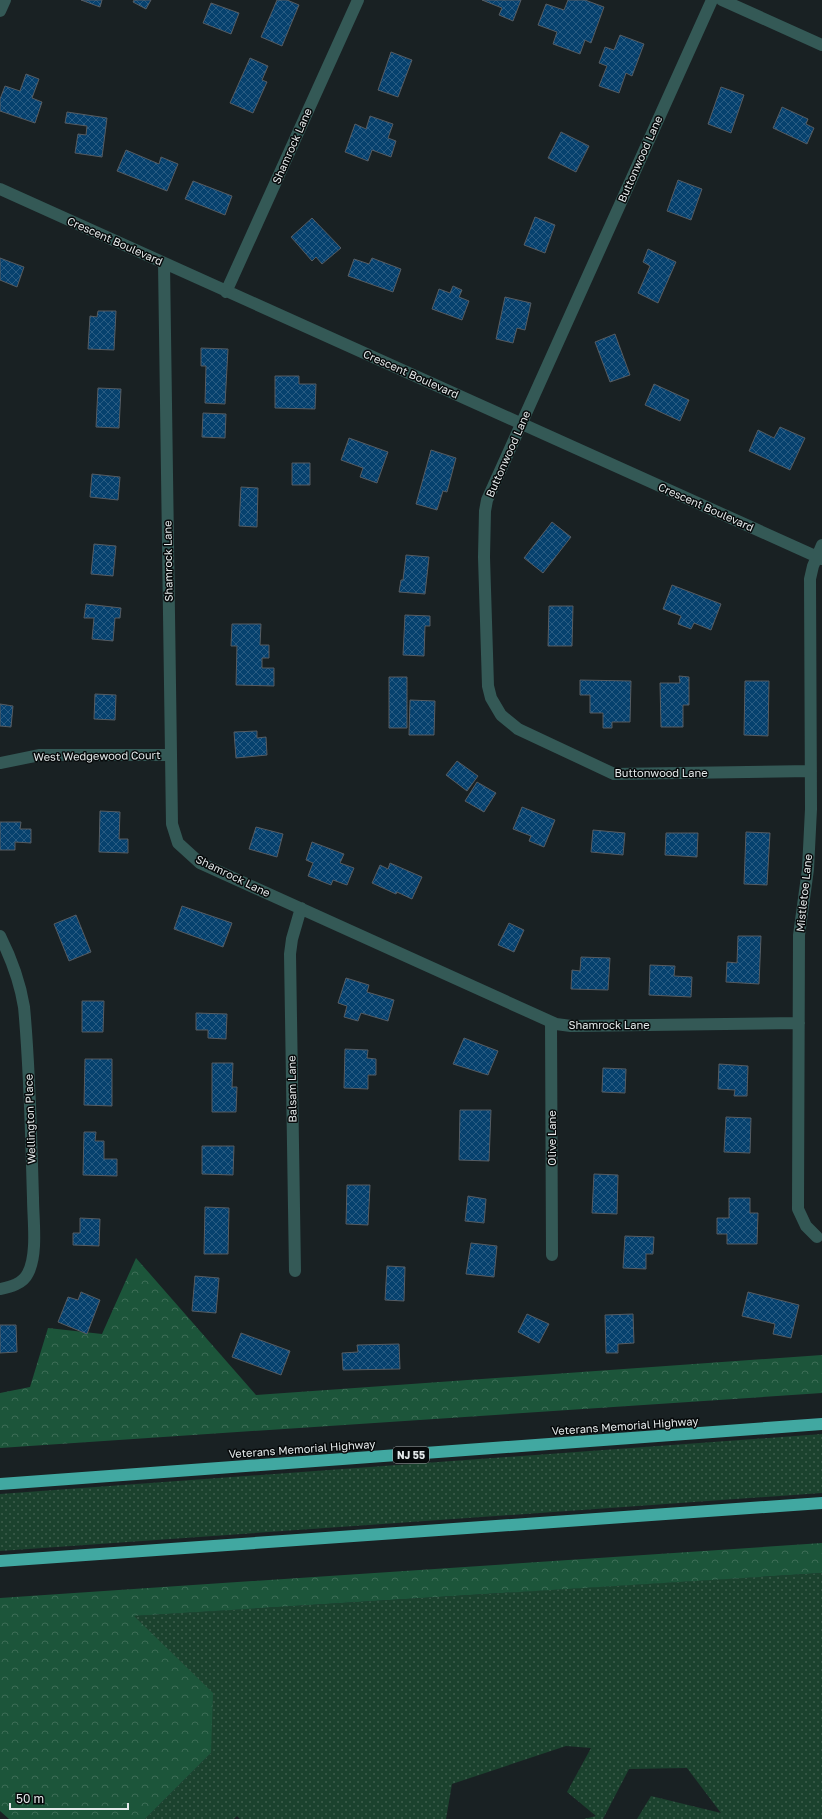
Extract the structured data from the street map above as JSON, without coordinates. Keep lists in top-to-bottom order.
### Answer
{
  "streets": {
    "highway": ["Veterans Memorial Highway", "NJ 55"],
    "street": [
      "Shamrock Lane",
      "Buttonwood Lane",
      "Crescent Boulevard",
      "West Wedgewood Court",
      "Mistletoe Lane",
      "Balsam Lane",
      "Wellington Place",
      "Olive Lane"
    ]
  },
  "crossings": [
    ["Shamrock Lane", "Crescent Boulevard"],
    ["Shamrock Lane", "West Wedgewood Court"],
    ["Shamrock Lane", "Mistletoe Lane"],
    ["Shamrock Lane", "Balsam Lane"],
    ["Shamrock Lane", "Olive Lane"],
    ["Buttonwood Lane", "Crescent Boulevard"],
    ["Buttonwood Lane", "Mistletoe Lane"],
    ["Crescent Boulevard", "Mistletoe Lane"]
  ],
  "scale_bar": "50 m"
}
